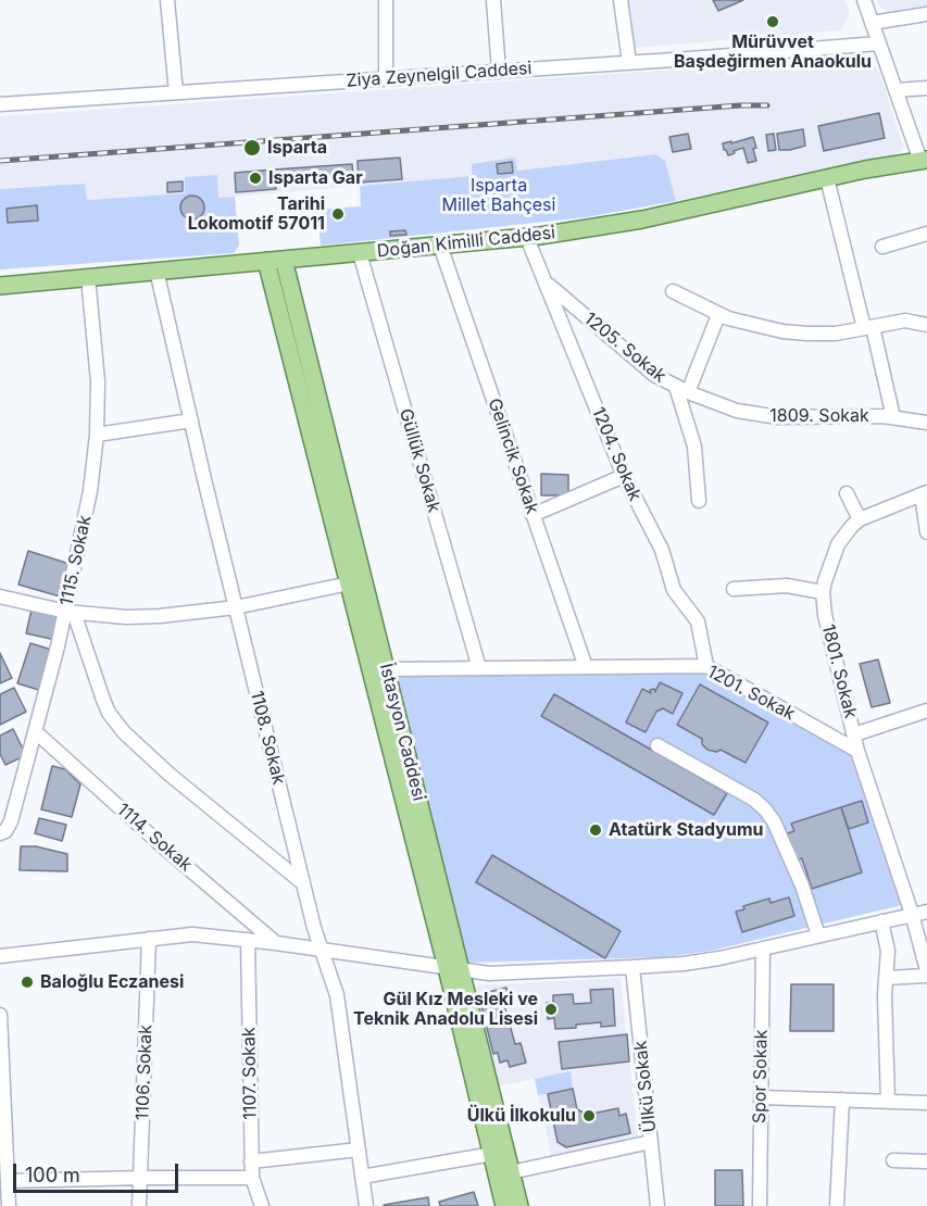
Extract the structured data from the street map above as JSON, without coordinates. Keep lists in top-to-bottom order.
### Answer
{
  "streets": {
    "main road": ["Doğan Kimilli Caddesi", "İstasyon Caddesi"],
    "street": [
      "Ziya Zeynelgil Caddesi",
      "1205. Sokak",
      "1809. Sokak",
      "1204. Sokak",
      "Gelincik Sokak",
      "Güllük Sokak",
      "1115. Sokak",
      "1801. Sokak",
      "1201. Sokak",
      "1108. Sokak",
      "1114. Sokak",
      "1106. Sokak",
      "1107. Sokak",
      "Spor Sokak",
      "Ülkü Sokak"
    ]
  },
  "crossings": [
    ["Doğan Kimilli Caddesi", "1204. Sokak"],
    ["Doğan Kimilli Caddesi", "Gelincik Sokak"],
    ["Doğan Kimilli Caddesi", "Güllük Sokak"],
    ["Doğan Kimilli Caddesi", "1115. Sokak"],
    ["Doğan Kimilli Caddesi", "İstasyon Caddesi"],
    ["Doğan Kimilli Caddesi", "1108. Sokak"],
    ["1205. Sokak", "1809. Sokak"],
    ["1205. Sokak", "1204. Sokak"],
    ["1204. Sokak", "1201. Sokak"],
    ["Gelincik Sokak", "1201. Sokak"],
    ["Güllük Sokak", "1201. Sokak"],
    ["1115. Sokak", "1114. Sokak"],
    ["1801. Sokak", "1201. Sokak"],
    ["1201. Sokak", "İstasyon Caddesi"]
  ],
  "parks": ["Isparta Millet Bahçesi"],
  "places": [
    "Mürüvvet Başdeğirmen Anaokulu",
    "Isparta",
    "Isparta Gar",
    "Tarihi Lokomotif 57011",
    "Atatürk Stadyumu",
    "Baloğlu Eczanesi",
    "Gül Kız Mesleki ve Teknik Anadolu Lisesi",
    "Ülkü İlkokulu"
  ],
  "scale_bar": "100 m"
}
